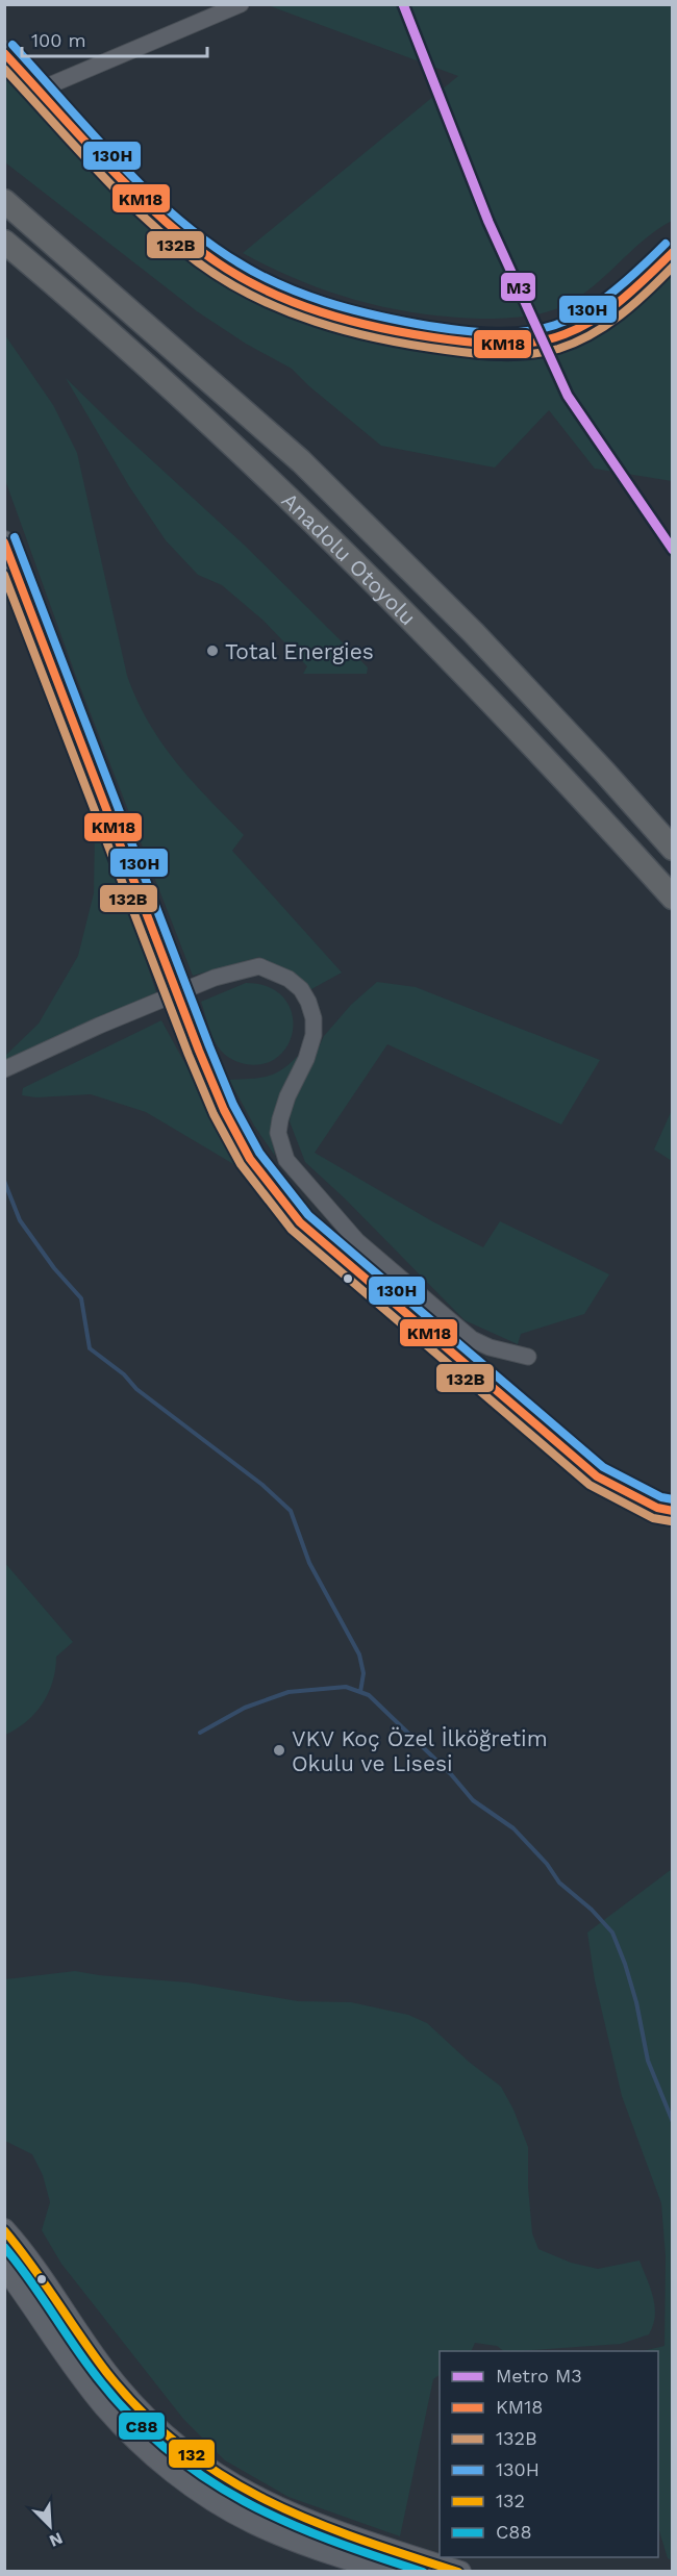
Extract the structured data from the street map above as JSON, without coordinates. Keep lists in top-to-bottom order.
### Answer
{
  "streets": {
    "highway": ["Anadolu Otoyolu"]
  },
  "places": ["Total Energies", "VKV Koç Özel İlköğretim Okulu ve Lisesi"],
  "lines": [
    "metro line M3",
    "transit line 130H",
    "transit line KM18",
    "transit line 132B",
    "transit line 132",
    "transit line C88"
  ],
  "legend": [
    "Metro M3",
    "KM18",
    "132B",
    "130H",
    "132",
    "C88"
  ],
  "scale_bar": "100 m",
  "north": "bottom right"
}
